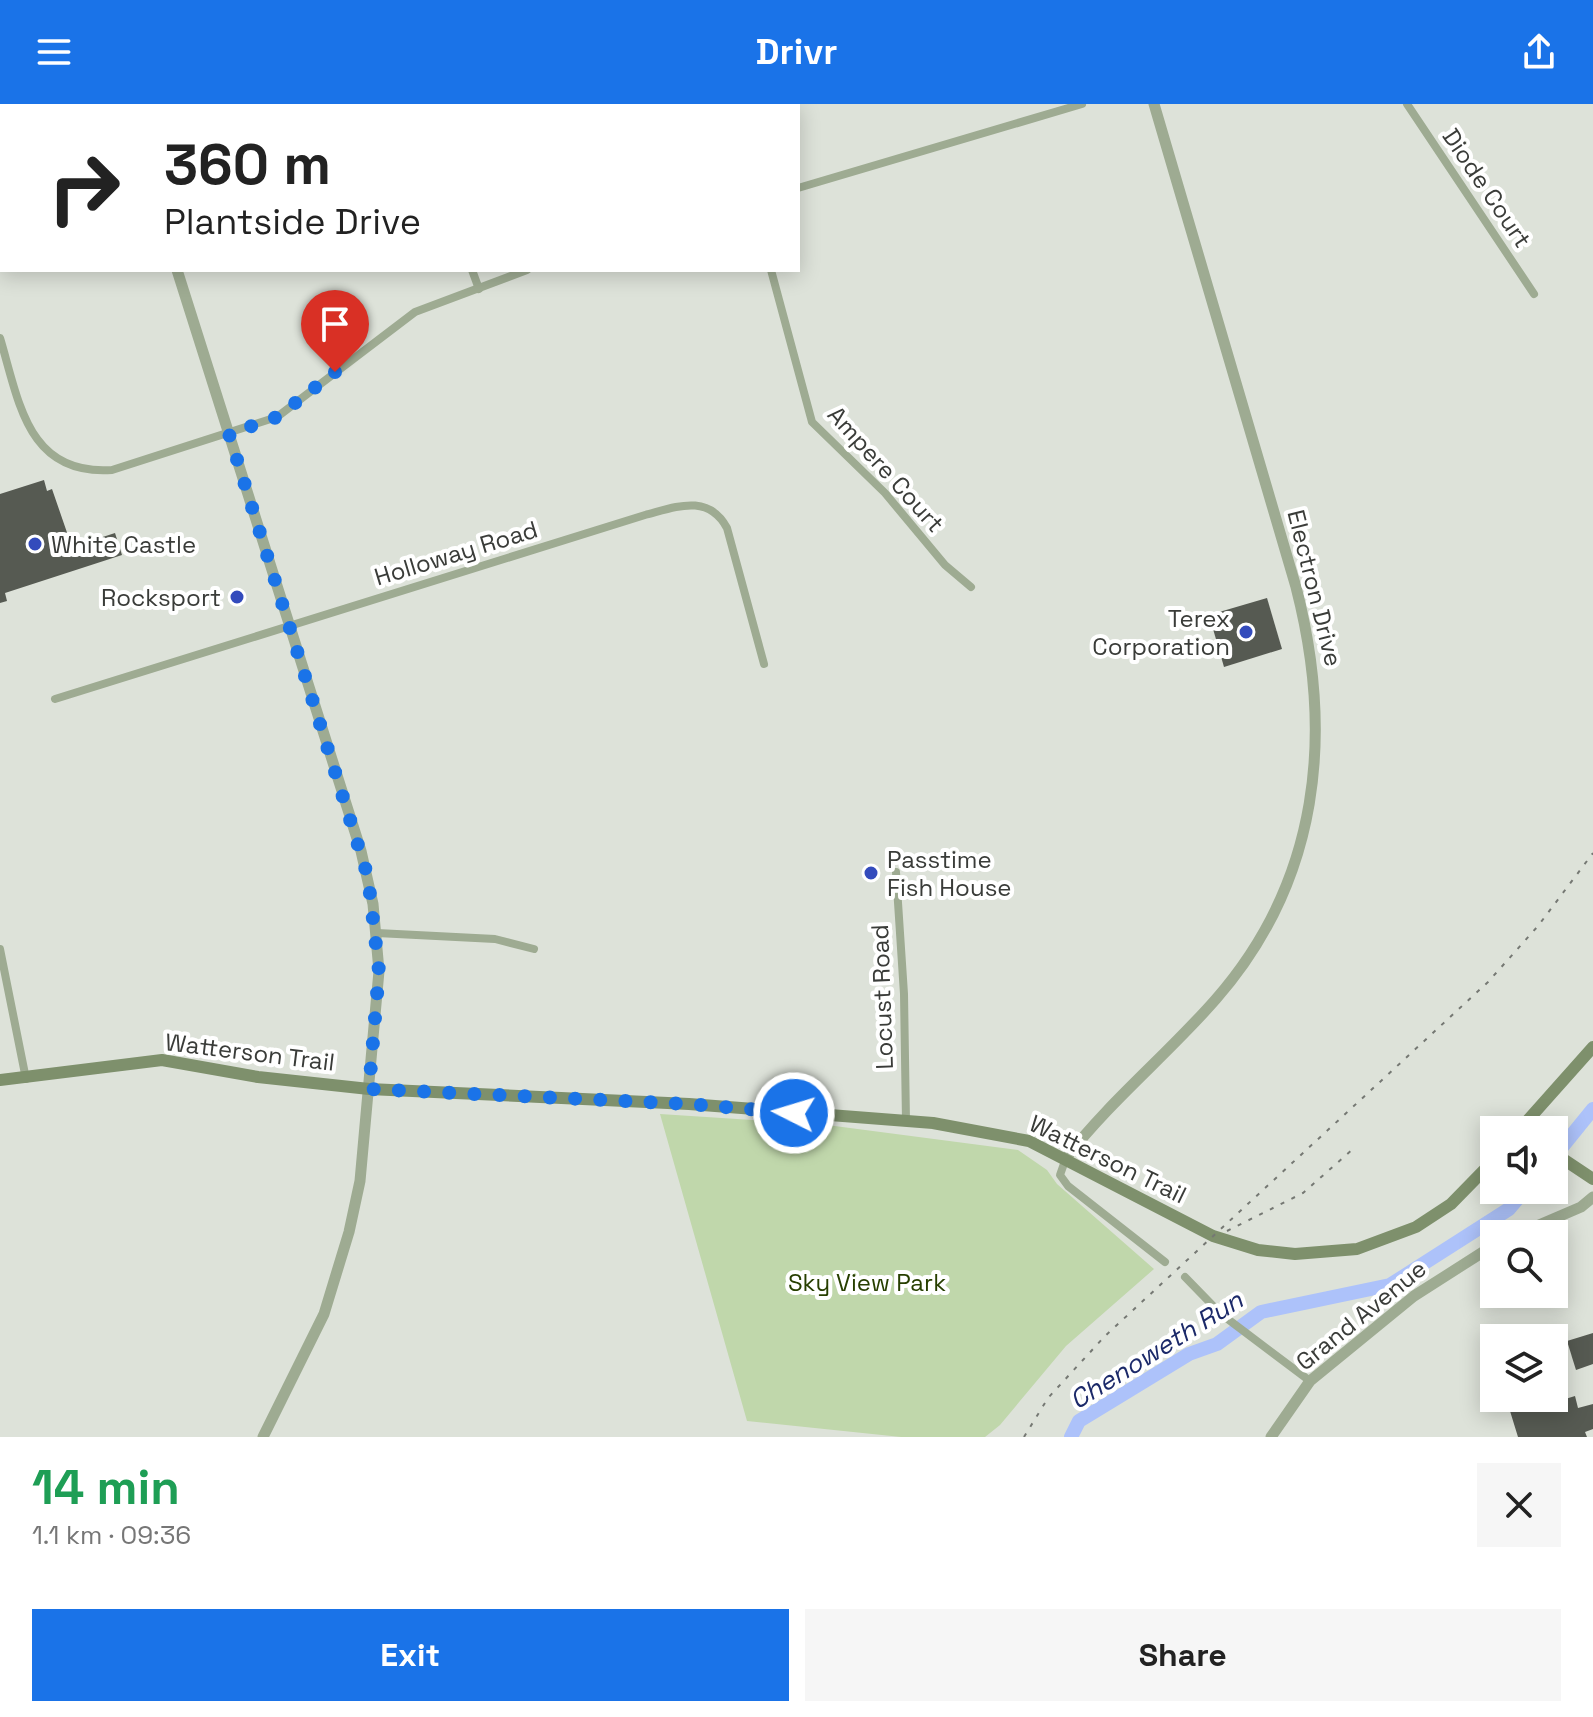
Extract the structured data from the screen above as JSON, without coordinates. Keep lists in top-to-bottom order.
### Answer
{
  "streets": {
    "main road": ["Watterson Trail"],
    "street": [
      "Diode Court",
      "Ampere Court",
      "Holloway Road",
      "Electron Drive",
      "Locust Road",
      "Grand Avenue"
    ]
  },
  "crossings": [
    ["Electron Drive", "Watterson Trail"],
    ["Locust Road", "Watterson Trail"]
  ],
  "water": ["Chenoweth Run"],
  "parks": ["Sky View Park"],
  "places": [
    "White Castle",
    "Rocksport",
    "Terex Corporation",
    "Passtime Fish House"
  ],
  "page": {
    "header": "Drivr",
    "turn": ["360 m", "Plantside Drive"],
    "heading": ["14 min", "1.1 km · 09:36"],
    "buttons": ["Exit", "Share"]
  }
}
